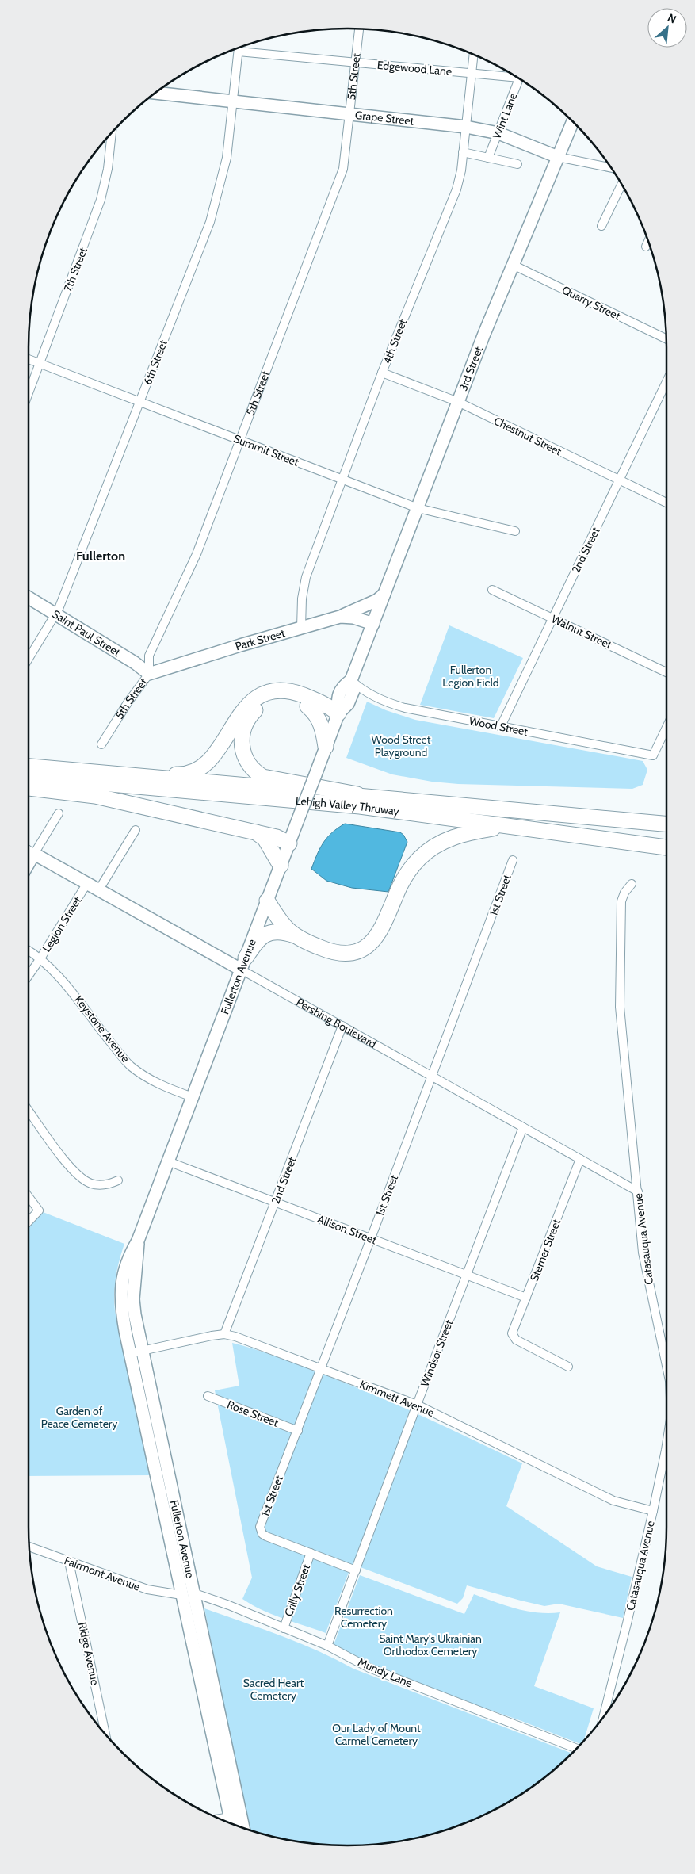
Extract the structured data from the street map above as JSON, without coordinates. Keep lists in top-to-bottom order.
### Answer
{
  "streets": {
    "highway": ["Lehigh Valley Thruway"],
    "main road": [
      "Grape Street",
      "3rd Street",
      "Saint Paul Street",
      "Park Street",
      "Fullerton Avenue",
      "Pershing Boulevard"
    ],
    "street": [
      "Edgewood Lane",
      "5th Street",
      "Wint Lane",
      "7th Street",
      "Quarry Street",
      "4th Street",
      "6th Street",
      "Chestnut Street",
      "Summit Street",
      "2nd Street",
      "Walnut Street",
      "Wood Street",
      "1st Street",
      "Legion Street",
      "Keystone Avenue",
      "Allison Street",
      "Catasauqua Avenue",
      "Sterner Street",
      "Windsor Street",
      "Kimmett Avenue",
      "Rose Street",
      "Fairmont Avenue",
      "Crilly Street",
      "Ridge Avenue",
      "Mundy Lane"
    ]
  },
  "crossings": [
    ["Edgewood Lane", "5th Street"],
    ["Edgewood Lane", "4th Street"],
    ["Edgewood Lane", "6th Street"],
    ["5th Street", "Grape Street"],
    ["5th Street", "Summit Street"],
    ["5th Street", "Saint Paul Street"],
    ["5th Street", "Park Street"],
    ["Wint Lane", "Grape Street"],
    ["Grape Street", "4th Street"],
    ["Grape Street", "6th Street"],
    ["Grape Street", "3rd Street"],
    ["7th Street", "Summit Street"],
    ["Quarry Street", "3rd Street"],
    ["4th Street", "Chestnut Street"],
    ["4th Street", "Summit Street"],
    ["4th Street", "Park Street"],
    ["6th Street", "Summit Street"],
    ["6th Street", "Saint Paul Street"],
    ["3rd Street", "Chestnut Street"],
    ["3rd Street", "Summit Street"],
    ["3rd Street", "Park Street"],
    ["3rd Street", "Fullerton Avenue"],
    ["Chestnut Street", "2nd Street"],
    ["2nd Street", "Walnut Street"],
    ["2nd Street", "Wood Street"],
    ["2nd Street", "Pershing Boulevard"],
    ["2nd Street", "Allison Street"],
    ["2nd Street", "Kimmett Avenue"],
    ["Saint Paul Street", "Park Street"],
    ["Park Street", "Fullerton Avenue"],
    ["Wood Street", "Fullerton Avenue"],
    ["1st Street", "Pershing Boulevard"],
    ["1st Street", "Allison Street"],
    ["1st Street", "Kimmett Avenue"],
    ["1st Street", "Rose Street"],
    ["1st Street", "Crilly Street"],
    ["Legion Street", "Pershing Boulevard"],
    ["Legion Street", "Keystone Avenue"],
    ["Fullerton Avenue", "Pershing Boulevard"],
    ["Fullerton Avenue", "Keystone Avenue"],
    ["Fullerton Avenue", "Allison Street"],
    ["Fullerton Avenue", "Kimmett Avenue"],
    ["Fullerton Avenue", "Fairmont Avenue"],
    ["Fullerton Avenue", "Mundy Lane"],
    ["Pershing Boulevard", "Catasauqua Avenue"],
    ["Pershing Boulevard", "Sterner Street"],
    ["Pershing Boulevard", "Windsor Street"],
    ["Allison Street", "Sterner Street"],
    ["Allison Street", "Windsor Street"],
    ["Catasauqua Avenue", "Kimmett Avenue"],
    ["Windsor Street", "Kimmett Avenue"],
    ["Windsor Street", "Crilly Street"],
    ["Windsor Street", "Mundy Lane"],
    ["Fairmont Avenue", "Ridge Avenue"],
    ["Fairmont Avenue", "Mundy Lane"],
    ["Crilly Street", "Mundy Lane"]
  ],
  "districts": ["Fullerton"],
  "parks": [
    "Fullerton Legion Field",
    "Wood Street Playground",
    "Garden of Peace Cemetery",
    "Resurrection Cemetery",
    "Saint Mary's Ukrainian Orthodox Cemetery",
    "Sacred Heart Cemetery",
    "Our Lady of Mount Carmel Cemetery"
  ],
  "north": "top right"
}
